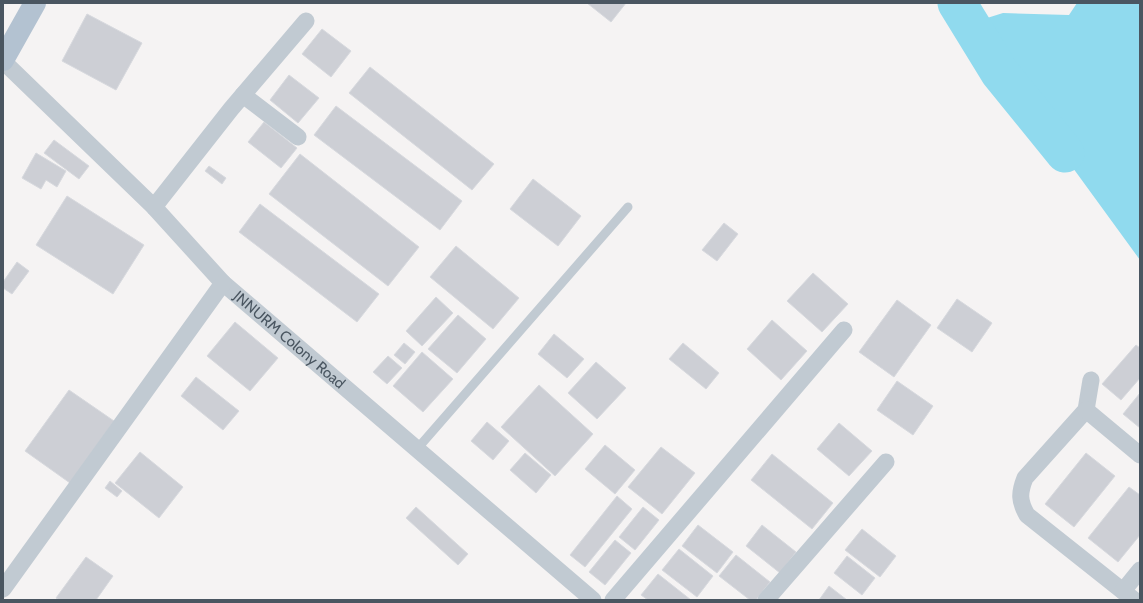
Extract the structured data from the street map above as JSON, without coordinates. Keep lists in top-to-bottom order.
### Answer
{
  "streets": {
    "street": ["JNNURM Colony Road"]
  }
}
